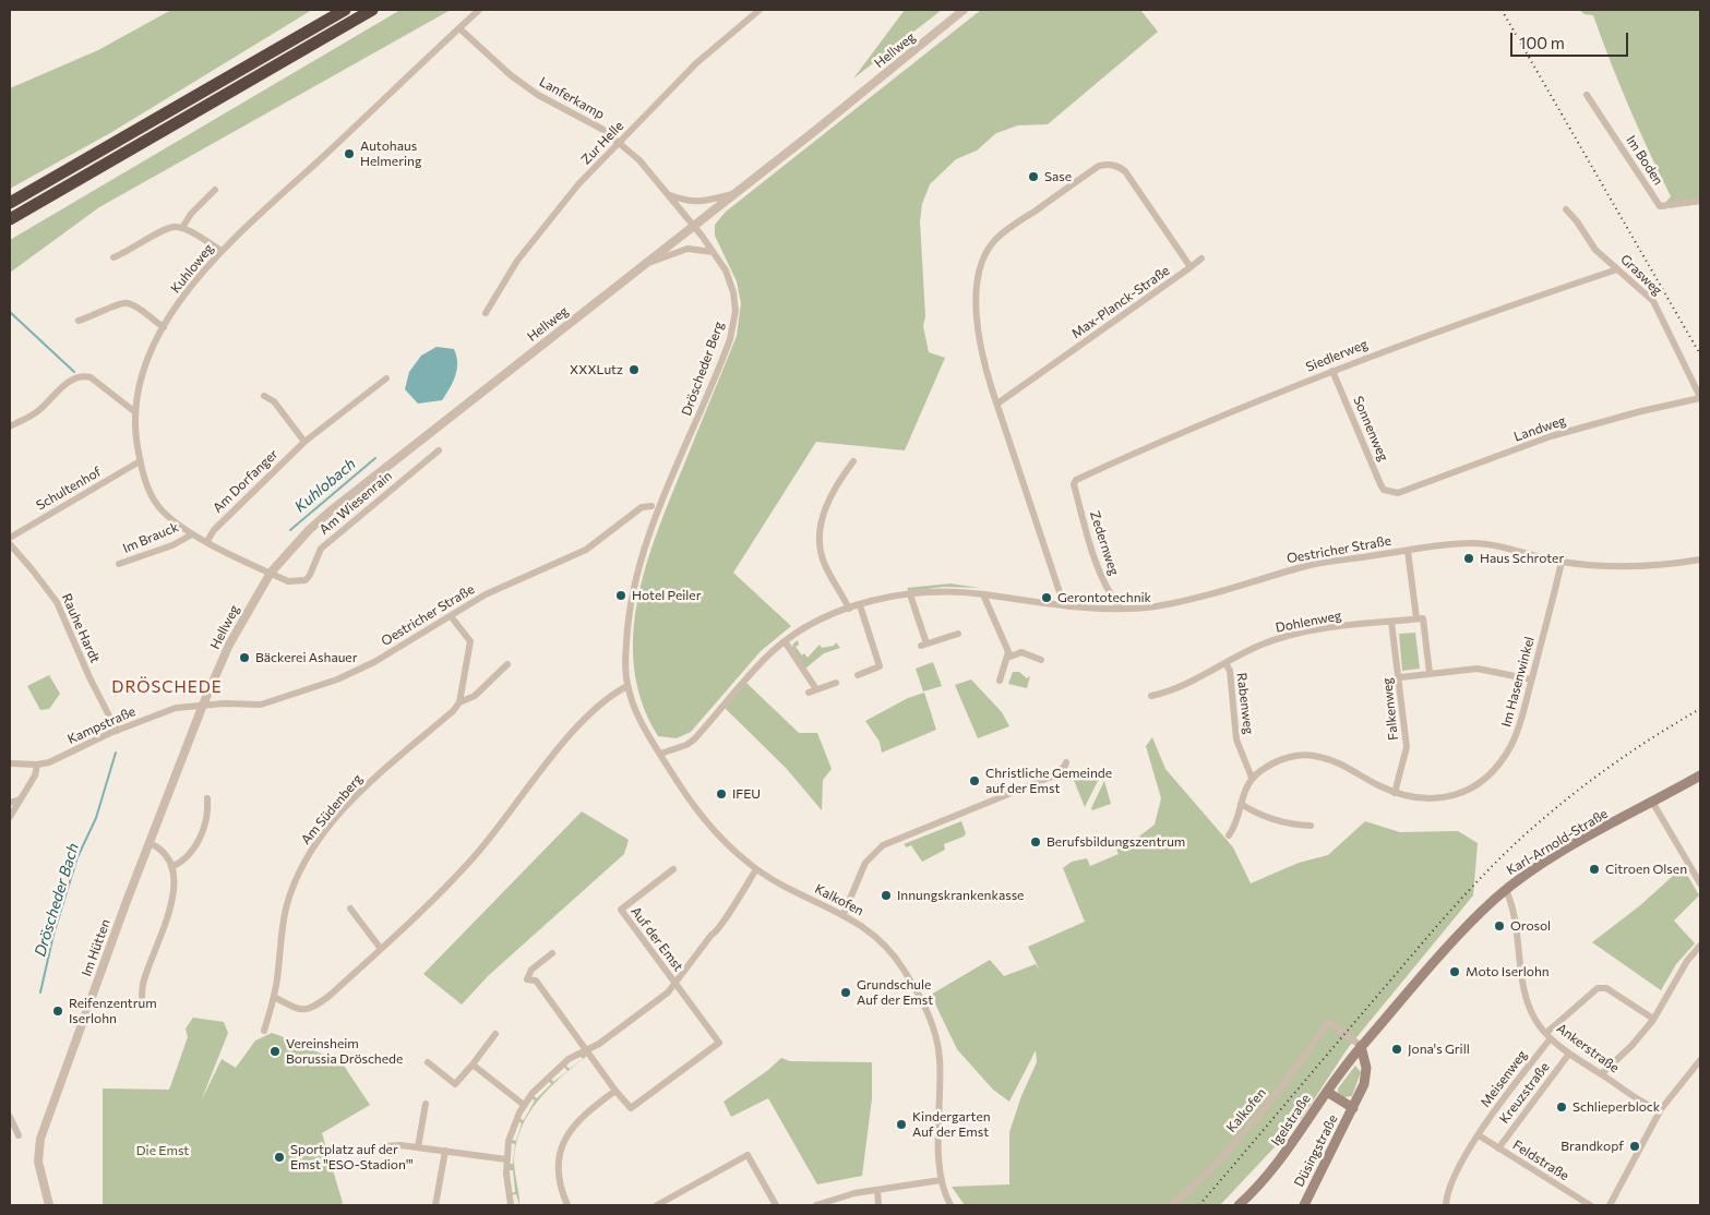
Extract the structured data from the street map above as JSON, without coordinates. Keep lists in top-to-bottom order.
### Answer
{
  "streets": {
    "main road": ["Karl-Arnold-Straße", "Igelstraße", "Düsingstraße"],
    "street": [
      "Hellweg",
      "Lanferkamp",
      "Zur Helle",
      "Im Boden",
      "Kuhloweg",
      "Grasweg",
      "Max-Planck-Straße",
      "Siedlerweg",
      "Dröscheder Berg",
      "Sonnenweg",
      "Landweg",
      "Am Dorfanger",
      "Schultenhof",
      "Am Wiesenrain",
      "Im Brauck",
      "Zedernweg",
      "Oestricher Straße",
      "Dohlenweg",
      "Rauhe Hardt",
      "Im Hasenwinkel",
      "Rabenweg",
      "Falkenweg",
      "Kampstraße",
      "Am Südenberg",
      "Kalkofen",
      "Auf der Emst",
      "Im Hütten",
      "Ankerstraße",
      "Meisenweg",
      "Kreuzstraße",
      "Feldstraße"
    ]
  },
  "crossings": [
    ["Hellweg", "Lanferkamp"],
    ["Hellweg", "Kuhloweg"],
    ["Hellweg", "Dröscheder Berg"],
    ["Hellweg", "Am Wiesenrain"],
    ["Hellweg", "Oestricher Straße"],
    ["Hellweg", "Kampstraße"],
    ["Hellweg", "Im Hütten"],
    ["Lanferkamp", "Zur Helle"],
    ["Lanferkamp", "Kuhloweg"],
    ["Lanferkamp", "Dröscheder Berg"],
    ["Kuhloweg", "Am Dorfanger"],
    ["Kuhloweg", "Schultenhof"],
    ["Kuhloweg", "Am Wiesenrain"],
    ["Kuhloweg", "Im Brauck"],
    ["Grasweg", "Siedlerweg"],
    ["Grasweg", "Landweg"],
    ["Max-Planck-Straße", "Oestricher Straße"],
    ["Siedlerweg", "Sonnenweg"],
    ["Siedlerweg", "Zedernweg"],
    ["Sonnenweg", "Landweg"],
    ["Zedernweg", "Oestricher Straße"],
    ["Oestricher Straße", "Im Hasenwinkel"],
    ["Oestricher Straße", "Kampstraße"],
    ["Oestricher Straße", "Kalkofen"],
    ["Oestricher Straße", "Im Hütten"],
    ["Dohlenweg", "Rabenweg"],
    ["Dohlenweg", "Falkenweg"],
    ["Rauhe Hardt", "Kampstraße"],
    ["Im Hasenwinkel", "Rabenweg"],
    ["Im Hasenwinkel", "Falkenweg"],
    ["Kampstraße", "Im Hütten"],
    ["Karl-Arnold-Straße", "Kalkofen"],
    ["Karl-Arnold-Straße", "Ankerstraße"],
    ["Karl-Arnold-Straße", "Igelstraße"],
    ["Karl-Arnold-Straße", "Düsingstraße"],
    ["Kalkofen", "Auf der Emst"],
    ["Kalkofen", "Igelstraße"],
    ["Kalkofen", "Düsingstraße"],
    ["Ankerstraße", "Meisenweg"],
    ["Ankerstraße", "Kreuzstraße"],
    ["Meisenweg", "Feldstraße"],
    ["Kreuzstraße", "Feldstraße"],
    ["Igelstraße", "Düsingstraße"]
  ],
  "districts": ["DRÖSCHEDE"],
  "water": ["Kuhlobach", "Dröscheder Bach"],
  "parks": ["Die Emst"],
  "places": [
    "Autohaus Helmering",
    "Sase",
    "XXXLutz",
    "Haus Schroter",
    "Hotel Peiler",
    "Gerontotechnik",
    "Bäckerei Ashauer",
    "Christliche Gemeinde auf der Emst",
    "IFEU",
    "Berufsbildungszentrum",
    "Citroen Olsen",
    "Innungskrankenkasse",
    "Orosol",
    "Moto Iserlohn",
    "Grundschule Auf der Emst",
    "Reifenzentrum Iserlohn",
    "Jona's Grill",
    "Vereinsheim Borussia Dröschede",
    "Schlieperblock",
    "Kindergarten Auf der Emst",
    "Brandkopf",
    "Sportplatz auf der Emst \"ESO-Stadion'\""
  ],
  "scale_bar": "100 m"
}
